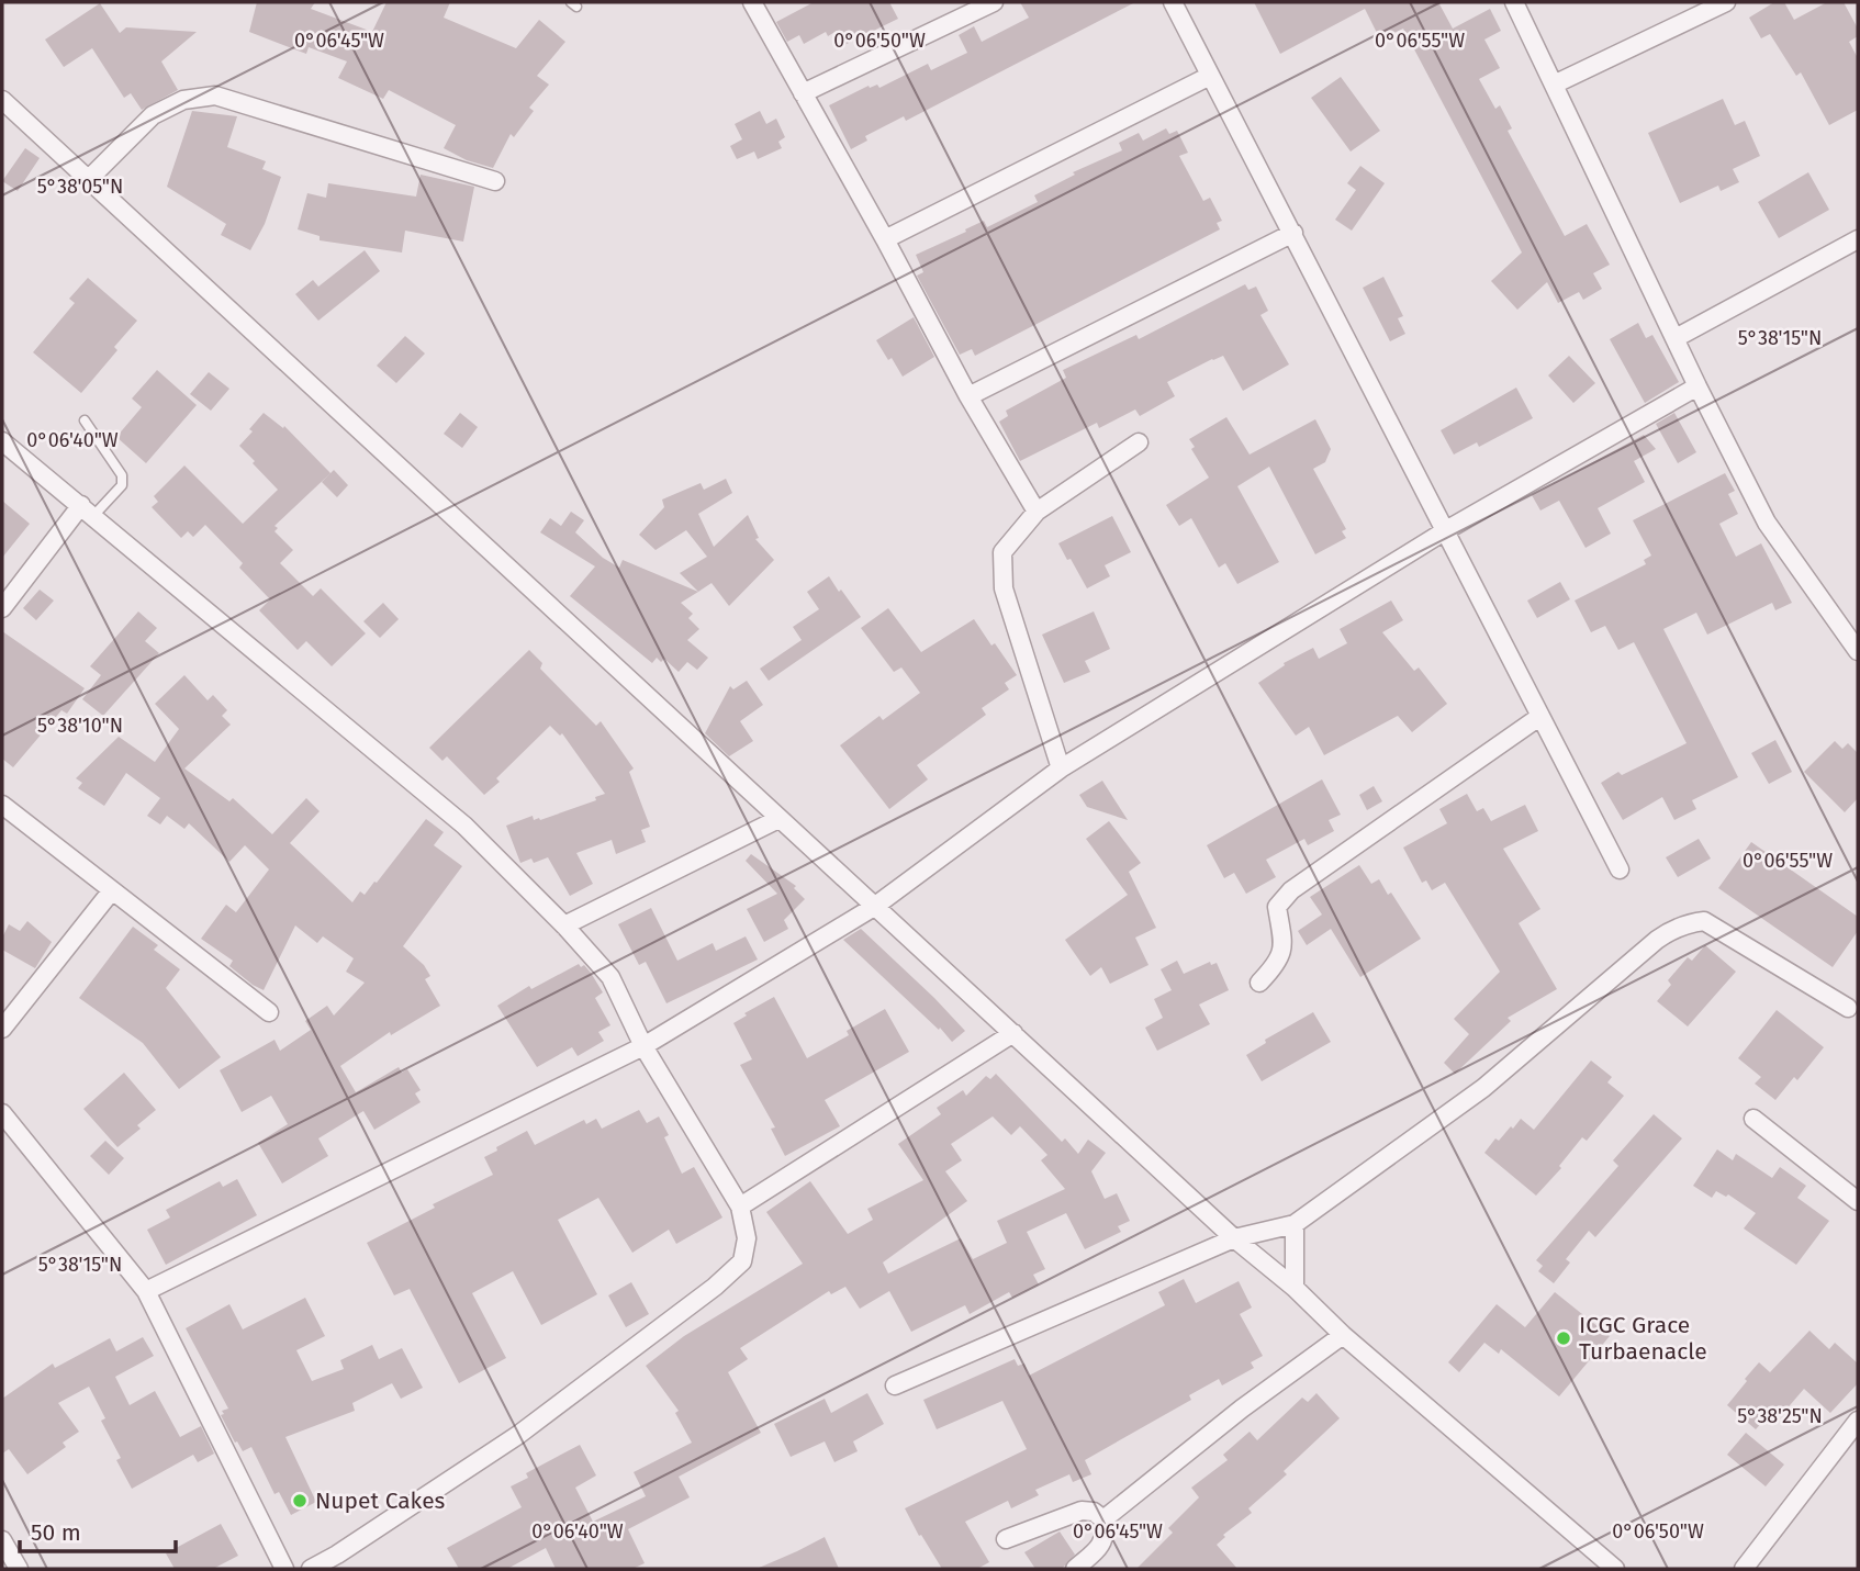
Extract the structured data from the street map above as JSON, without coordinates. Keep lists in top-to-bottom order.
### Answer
{
  "places": ["ICGC Grace Turbaenacle", "Nupet Cakes"],
  "scale_bar": "50 m",
  "coordinates": [
    "0°06'45\"W",
    "0°06'50\"W",
    "0°06'55\"W",
    "5°38'05\"N",
    "5°38'15\"N",
    "0°06'40\"W",
    "5°38'10\"N",
    "5°38'25\"N"
  ]
}
